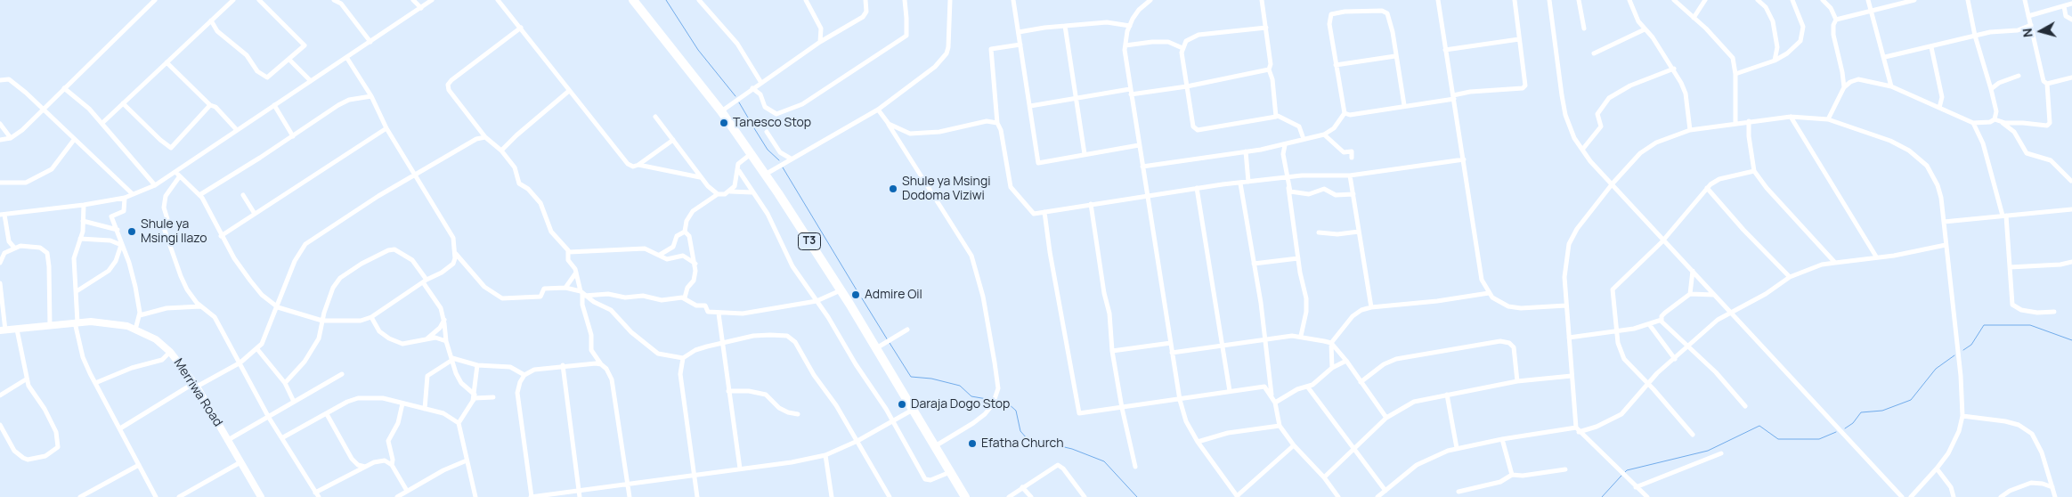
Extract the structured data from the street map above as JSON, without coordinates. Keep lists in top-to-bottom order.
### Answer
{
  "streets": {
    "highway": ["T3"],
    "street": ["Merriwa Road"]
  },
  "places": [
    "Tanesco Stop",
    "Shule ya Msingi Dodoma Viziwi",
    "Shule ya Msingi Ilazo",
    "Admire Oil",
    "Daraja Dogo Stop",
    "Efatha Church"
  ],
  "north": "left"
}
